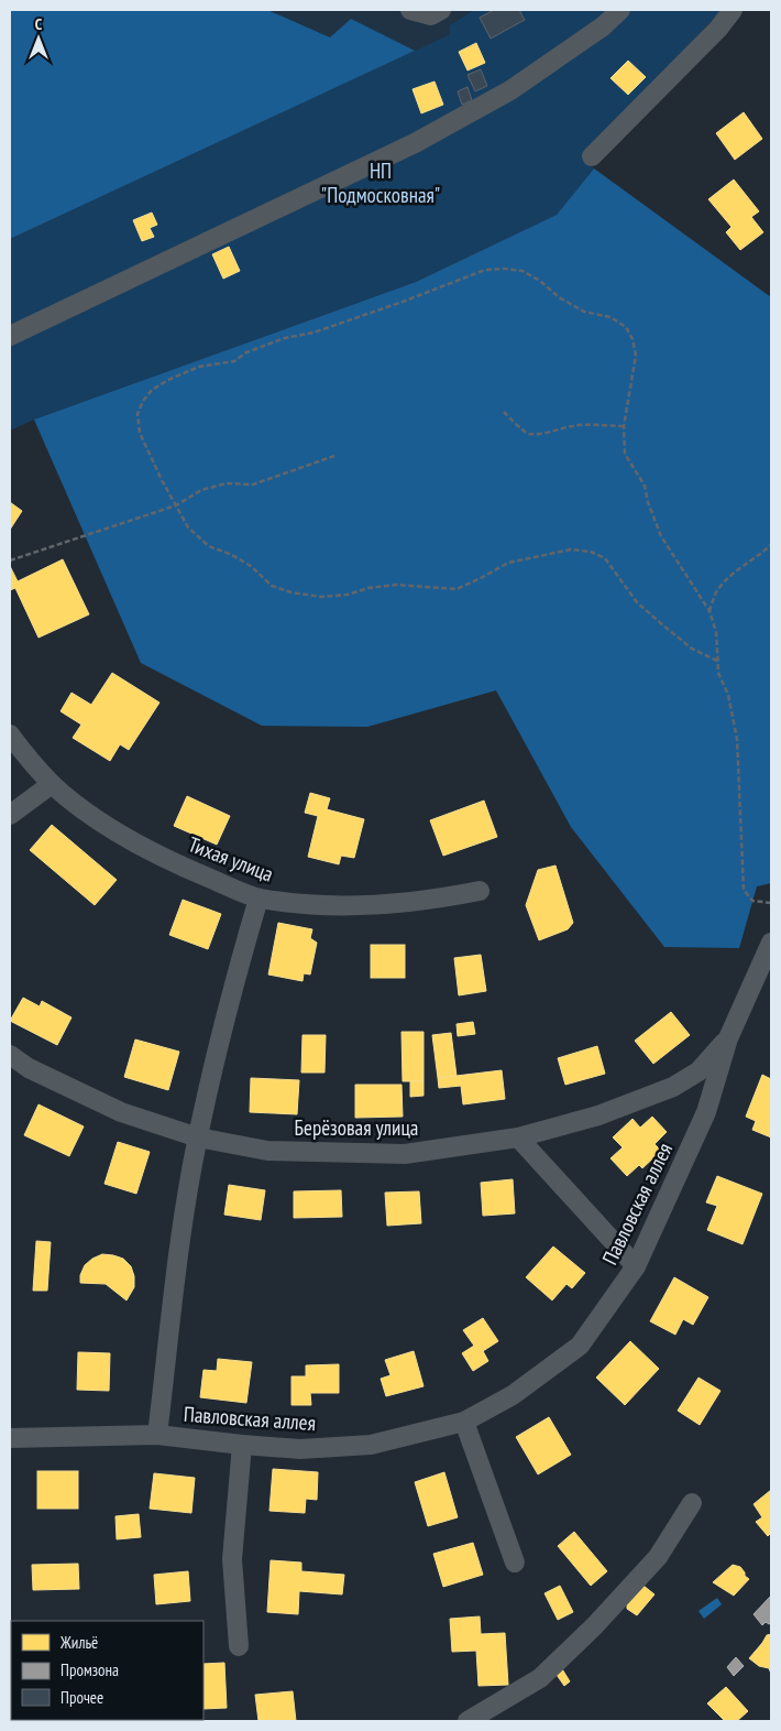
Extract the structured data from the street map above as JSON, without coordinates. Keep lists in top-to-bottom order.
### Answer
{
  "streets": {
    "street": ["Тихая улица", "Берёзовая улица", "Павловская аллея"]
  },
  "crossings": [
    ["Берёзовая улица", "Павловская аллея"]
  ],
  "parks": ["НП \"Подмосковная\""],
  "legend": ["Жильё", "Промзона", "Прочее"],
  "north": "top"
}
